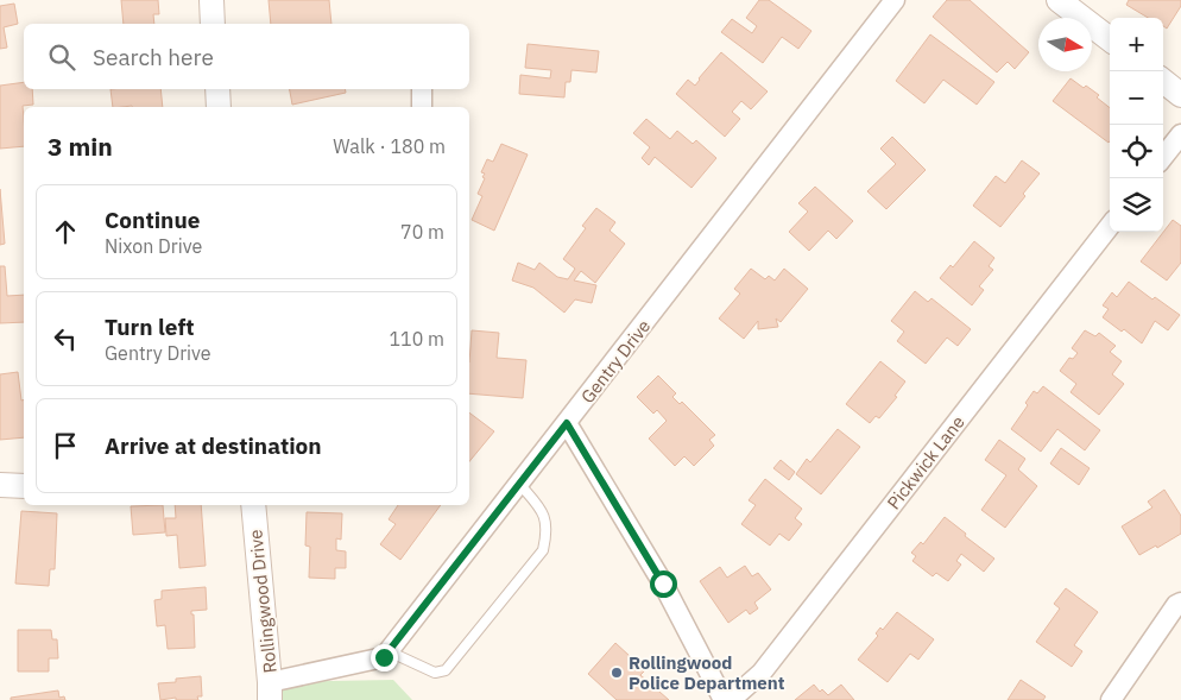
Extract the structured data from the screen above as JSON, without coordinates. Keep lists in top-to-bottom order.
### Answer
{
  "streets": {
    "street": ["Gentry Drive", "Pickwick Lane", "Rollingwood Drive"]
  },
  "places": ["Rollingwood Police Department"],
  "north": "right",
  "page": {
    "map_buttons": ["+", "−"],
    "search": "Search here",
    "heading": ["3 min", "Walk · 180 m"],
    "list": [
      ["Continue", "Nixon Drive", "70 m"],
      ["Turn left", "Gentry Drive", "110 m"],
      "Arrive at destination"
    ]
  }
}
